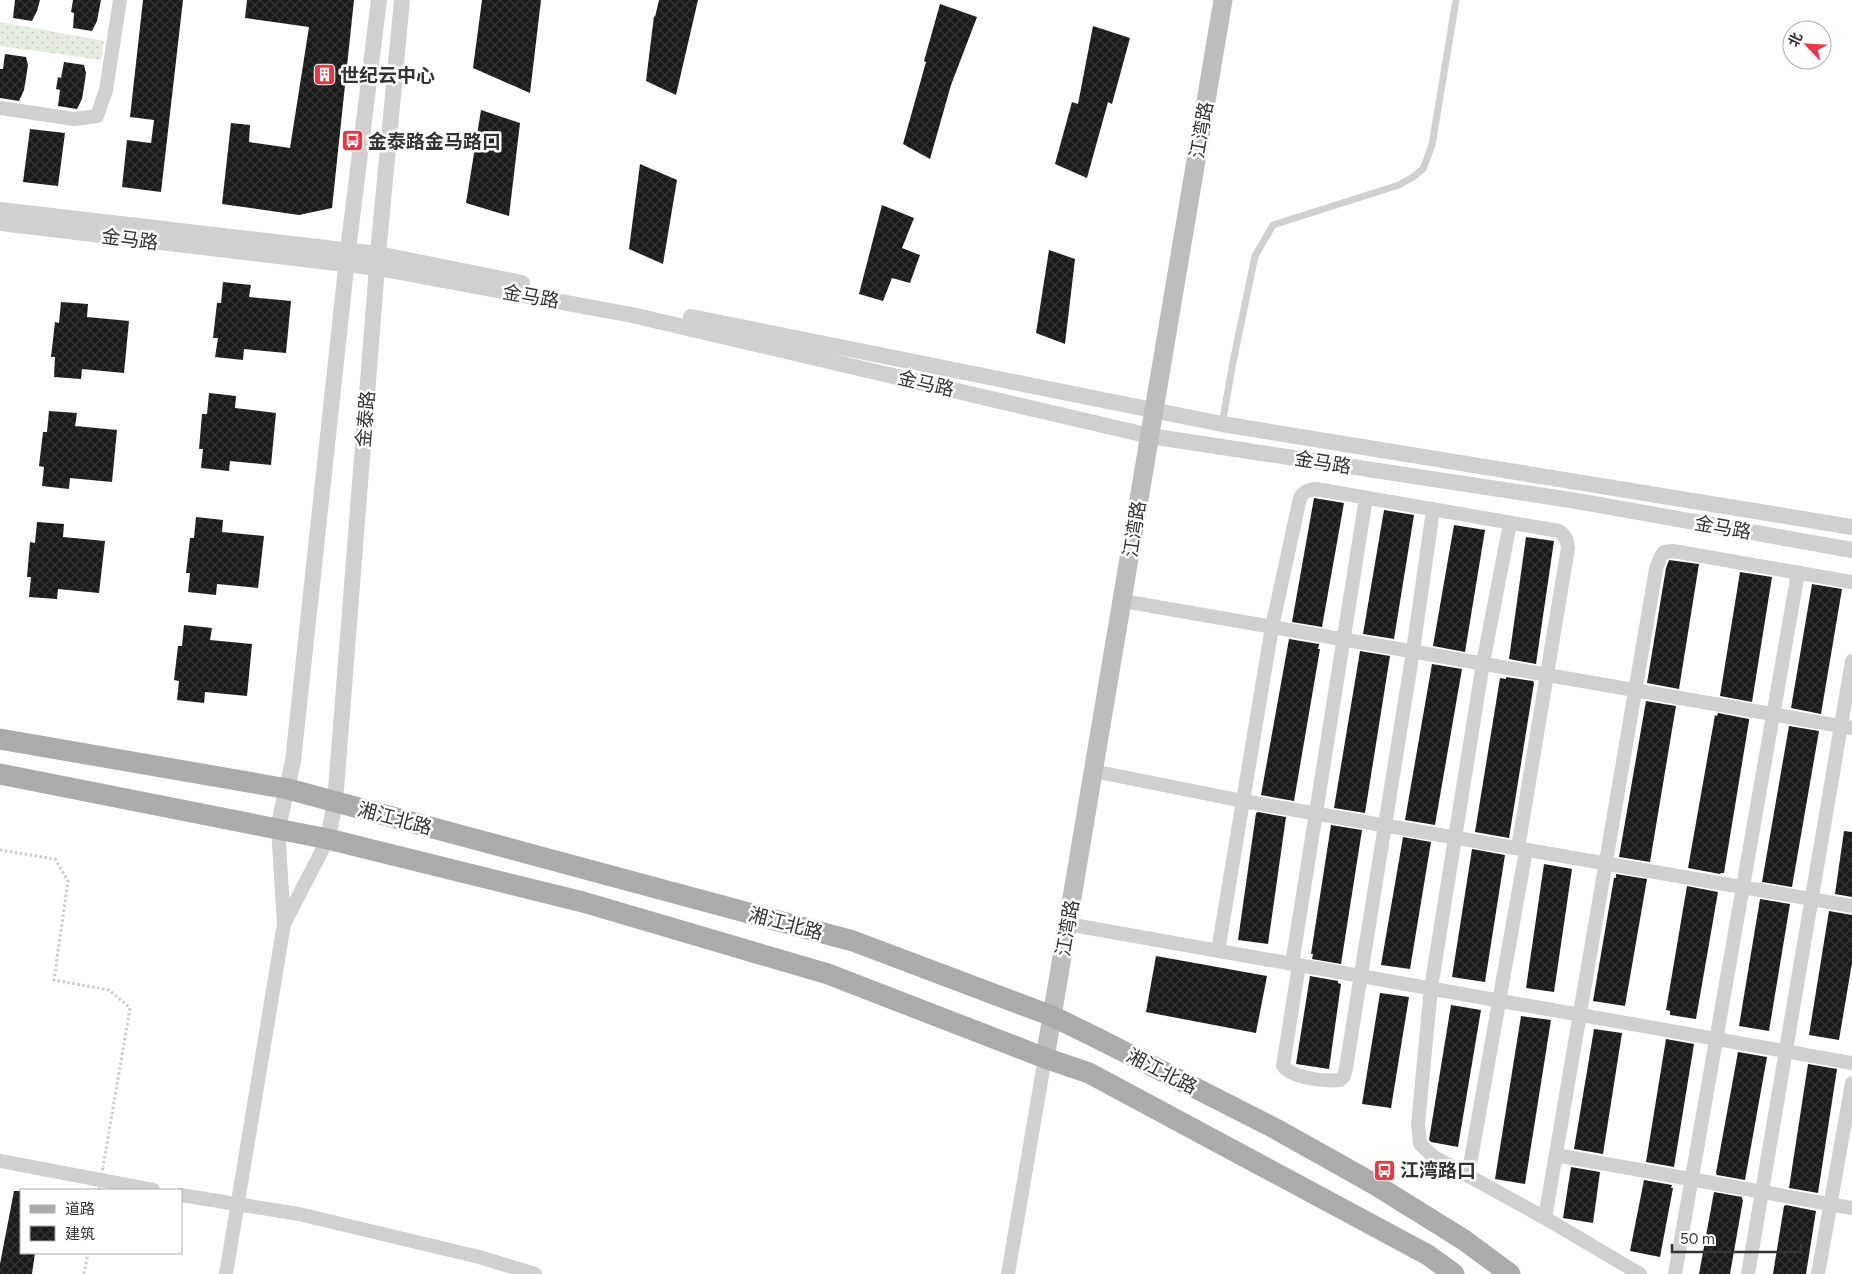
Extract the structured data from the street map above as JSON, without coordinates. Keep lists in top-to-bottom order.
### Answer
{
  "streets": {
    "main road": ["江湾路", "湘江北路"],
    "street": ["金马路", "金泰路"]
  },
  "crossings": [
    ["江湾路", "金马路"],
    ["江湾路", "湘江北路"],
    ["金马路", "金泰路"],
    ["金泰路", "湘江北路"]
  ],
  "places": {
    "building": ["世纪云中心"],
    "bus stop": ["金泰路金马路口", "江湾路口"]
  },
  "legend": ["道路", "建筑"],
  "scale_bar": "50 m",
  "north": "top left"
}
